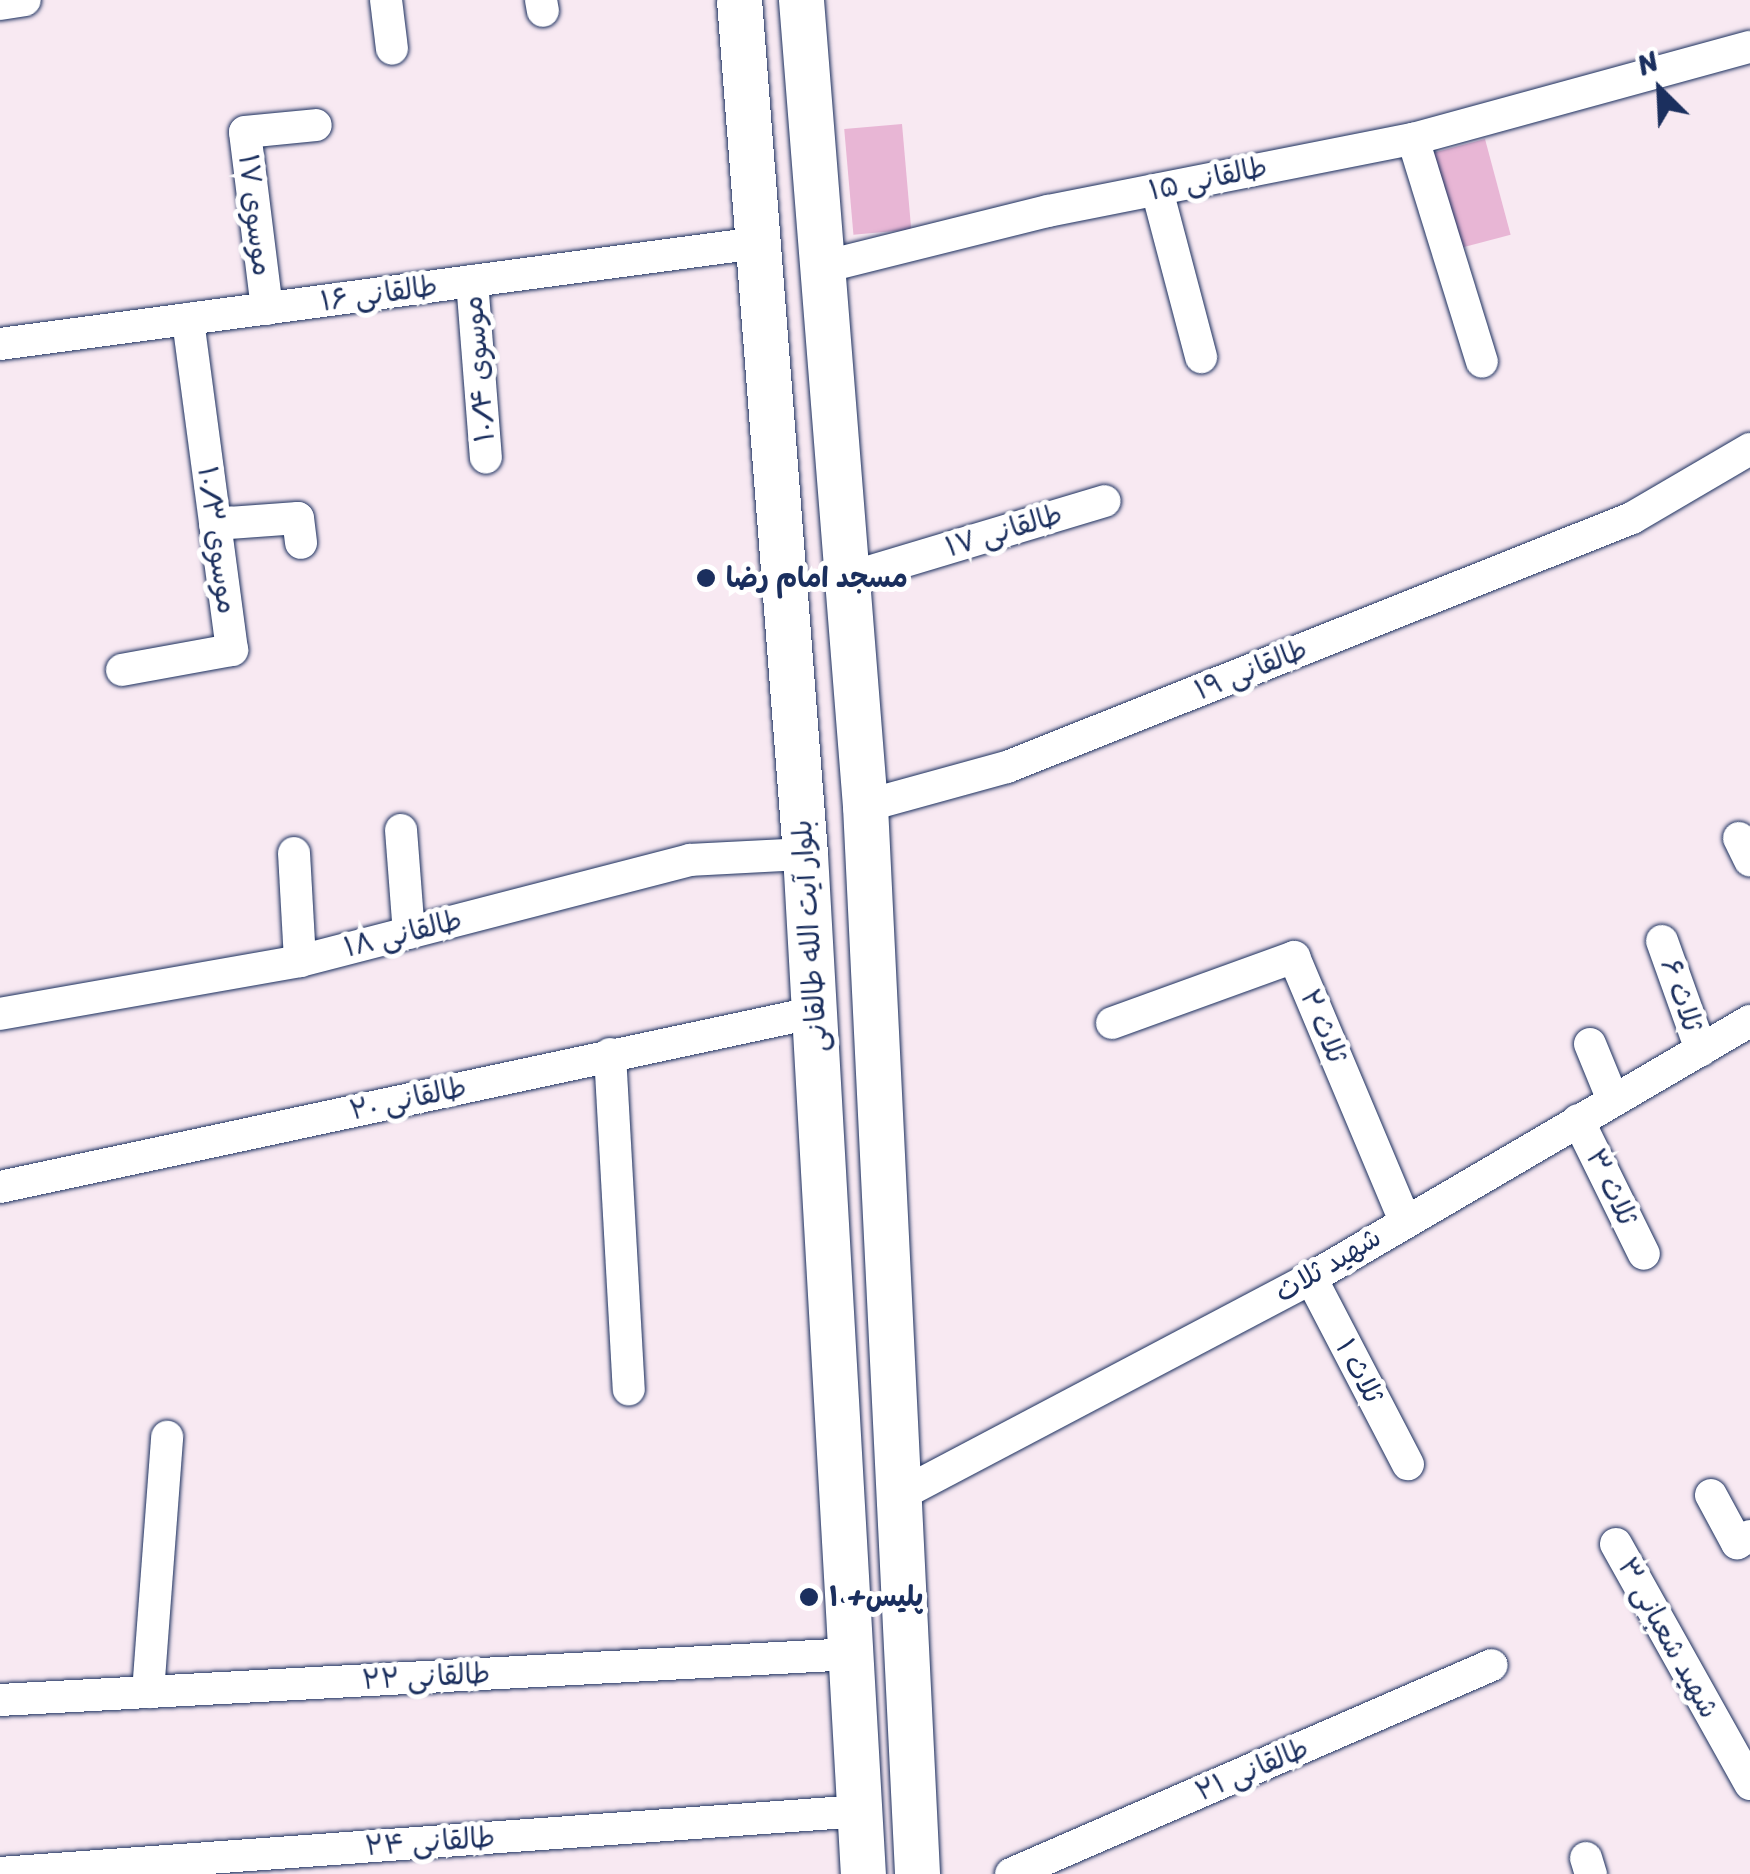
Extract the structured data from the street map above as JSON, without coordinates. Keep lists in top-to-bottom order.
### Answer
{
  "streets": {
    "main road": ["بلوار آیت الله طالقانی"],
    "street": [
      "طالقانی ۱۵",
      "موسوی ۱۷",
      "طالقانی ۱۶",
      "موسوی ۱۰/۴",
      "طالقانی ۱۷",
      "موسوی ۱۰/۳",
      "طالقانی ۱۹",
      "طالقانی ۱۸",
      "ثلاث ۶",
      "ثلاث ۲",
      "طالقانی ۲۰",
      "ثلاث ۳",
      "شهید ثلاث",
      "ثلاث ۱",
      "شهید شعبانی ۳",
      "طالقانی ۲۲",
      "طالقانی ۲۱",
      "طالقانی ۲۴"
    ]
  },
  "crossings": [
    ["موسوی ۱۷", "طالقانی ۱۶"],
    ["طالقانی ۱۶", "موسوی ۱۰/۴"],
    ["طالقانی ۱۶", "موسوی ۱۰/۳"],
    ["طالقانی ۱۶", "بلوار آیت الله طالقانی"],
    ["طالقانی ۱۸", "بلوار آیت الله طالقانی"],
    ["بلوار آیت الله طالقانی", "طالقانی ۲۰"],
    ["بلوار آیت الله طالقانی", "طالقانی ۲۲"],
    ["بلوار آیت الله طالقانی", "طالقانی ۲۴"],
    ["ثلاث ۶", "شهید ثلاث"],
    ["ثلاث ۲", "شهید ثلاث"],
    ["ثلاث ۳", "شهید ثلاث"],
    ["شهید ثلاث", "ثلاث ۱"]
  ],
  "places": ["مسجد امام رضا", "پلیس+۱۰"],
  "north": "top left"
}
